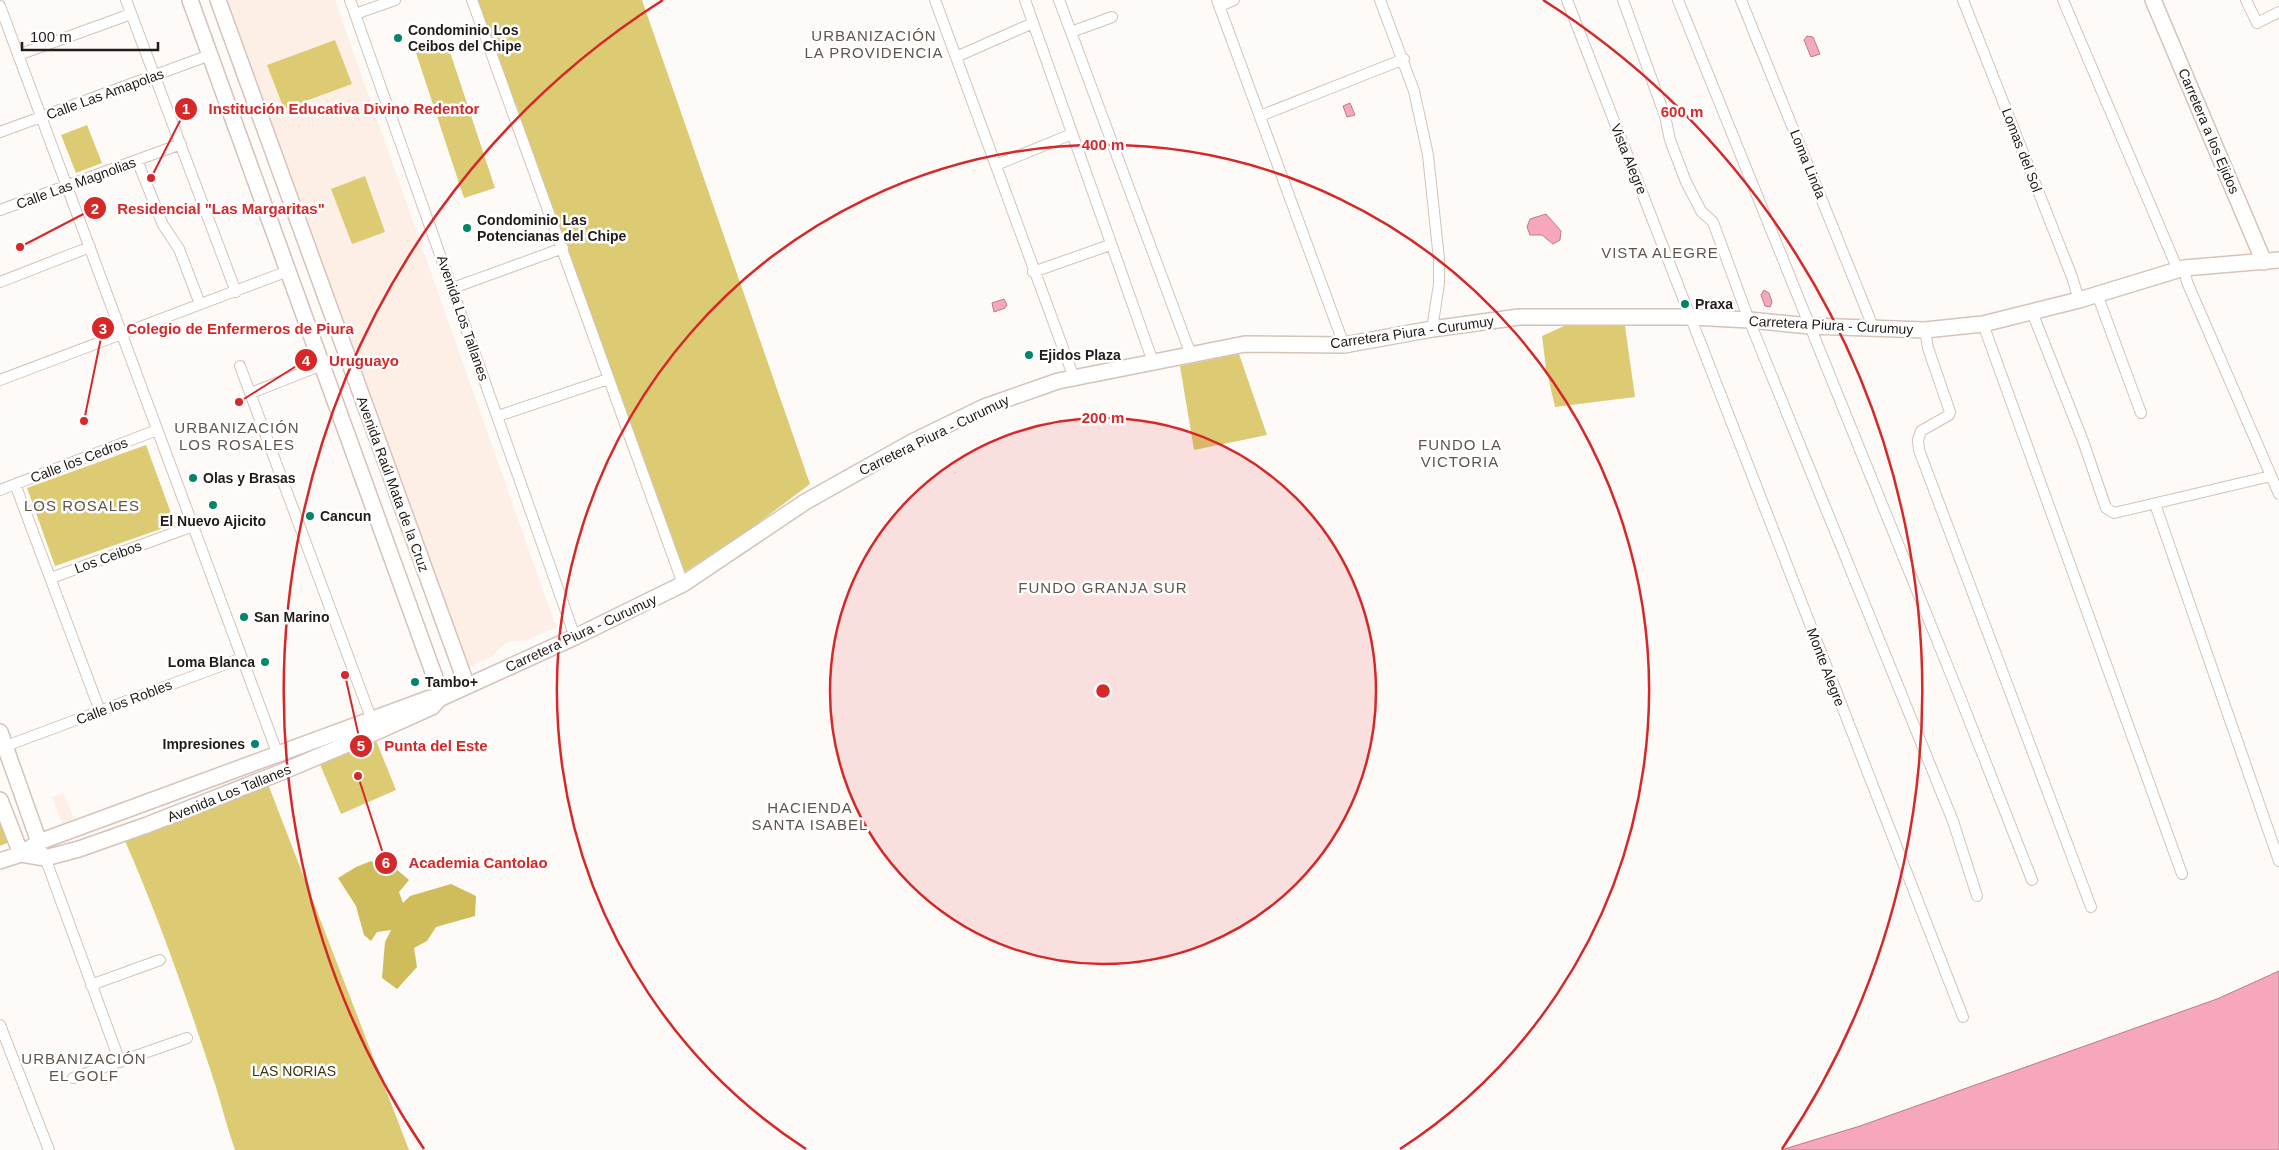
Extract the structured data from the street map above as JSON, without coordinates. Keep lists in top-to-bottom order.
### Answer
{
  "streets": {
    "main road": [
      "Carretera a los Ejidos",
      "Avenida Los Tallanes",
      "Carretera Piura - Curumuy",
      "Avenida Raúl Mata de la Cruz"
    ],
    "street": [
      "Calle Las Amapolas",
      "Lomas del Sol",
      "Vista Alegre",
      "Loma Linda",
      "Calle Las Magnolias",
      "Calle los Cedros",
      "Los Ceibos",
      "Monte Alegre",
      "Calle los Robles"
    ]
  },
  "crossings": [
    ["Calle Las Amapolas", "Avenida Raúl Mata de la Cruz"],
    ["Carretera a los Ejidos", "Carretera Piura - Curumuy"],
    ["Lomas del Sol", "Carretera Piura - Curumuy"],
    ["Vista Alegre", "Carretera Piura - Curumuy"],
    ["Vista Alegre", "Monte Alegre"],
    ["Loma Linda", "Carretera Piura - Curumuy"],
    ["Avenida Los Tallanes", "Carretera Piura - Curumuy"],
    ["Avenida Los Tallanes", "Avenida Raúl Mata de la Cruz"],
    ["Carretera Piura - Curumuy", "Avenida Raúl Mata de la Cruz"],
    ["Carretera Piura - Curumuy", "Monte Alegre"]
  ],
  "districts": [
    "URBANIZACIÓN LA PROVIDENCIA",
    "VISTA ALEGRE",
    "URBANIZACIÓN LOS ROSALES",
    "FUNDO LA VICTORIA",
    "LOS ROSALES",
    "FUNDO GRANJA SUR",
    "HACIENDA SANTA ISABEL",
    "URBANIZACIÓN EL GOLF"
  ],
  "parks": ["LAS NORIAS"],
  "places": [
    "Condominio Los Ceibos del Chipe",
    "Institución Educativa Divino Redentor",
    "Condominio Las Potencianas del Chipe",
    "Residencial \"Las Margaritas\"",
    "Praxa",
    "Ejidos Plaza",
    "Uruguayo",
    "Colegio de Enfermeros de Piura",
    "Olas y Brasas",
    "El Nuevo Ajicito",
    "Cancun",
    "San Marino",
    "Loma Blanca",
    "Punta del Este",
    "Tambo+",
    "Impresiones",
    "Academia Cantolao"
  ],
  "scale_bar": "100 m",
  "rings": ["600 m", "400 m", "200 m"]
}
